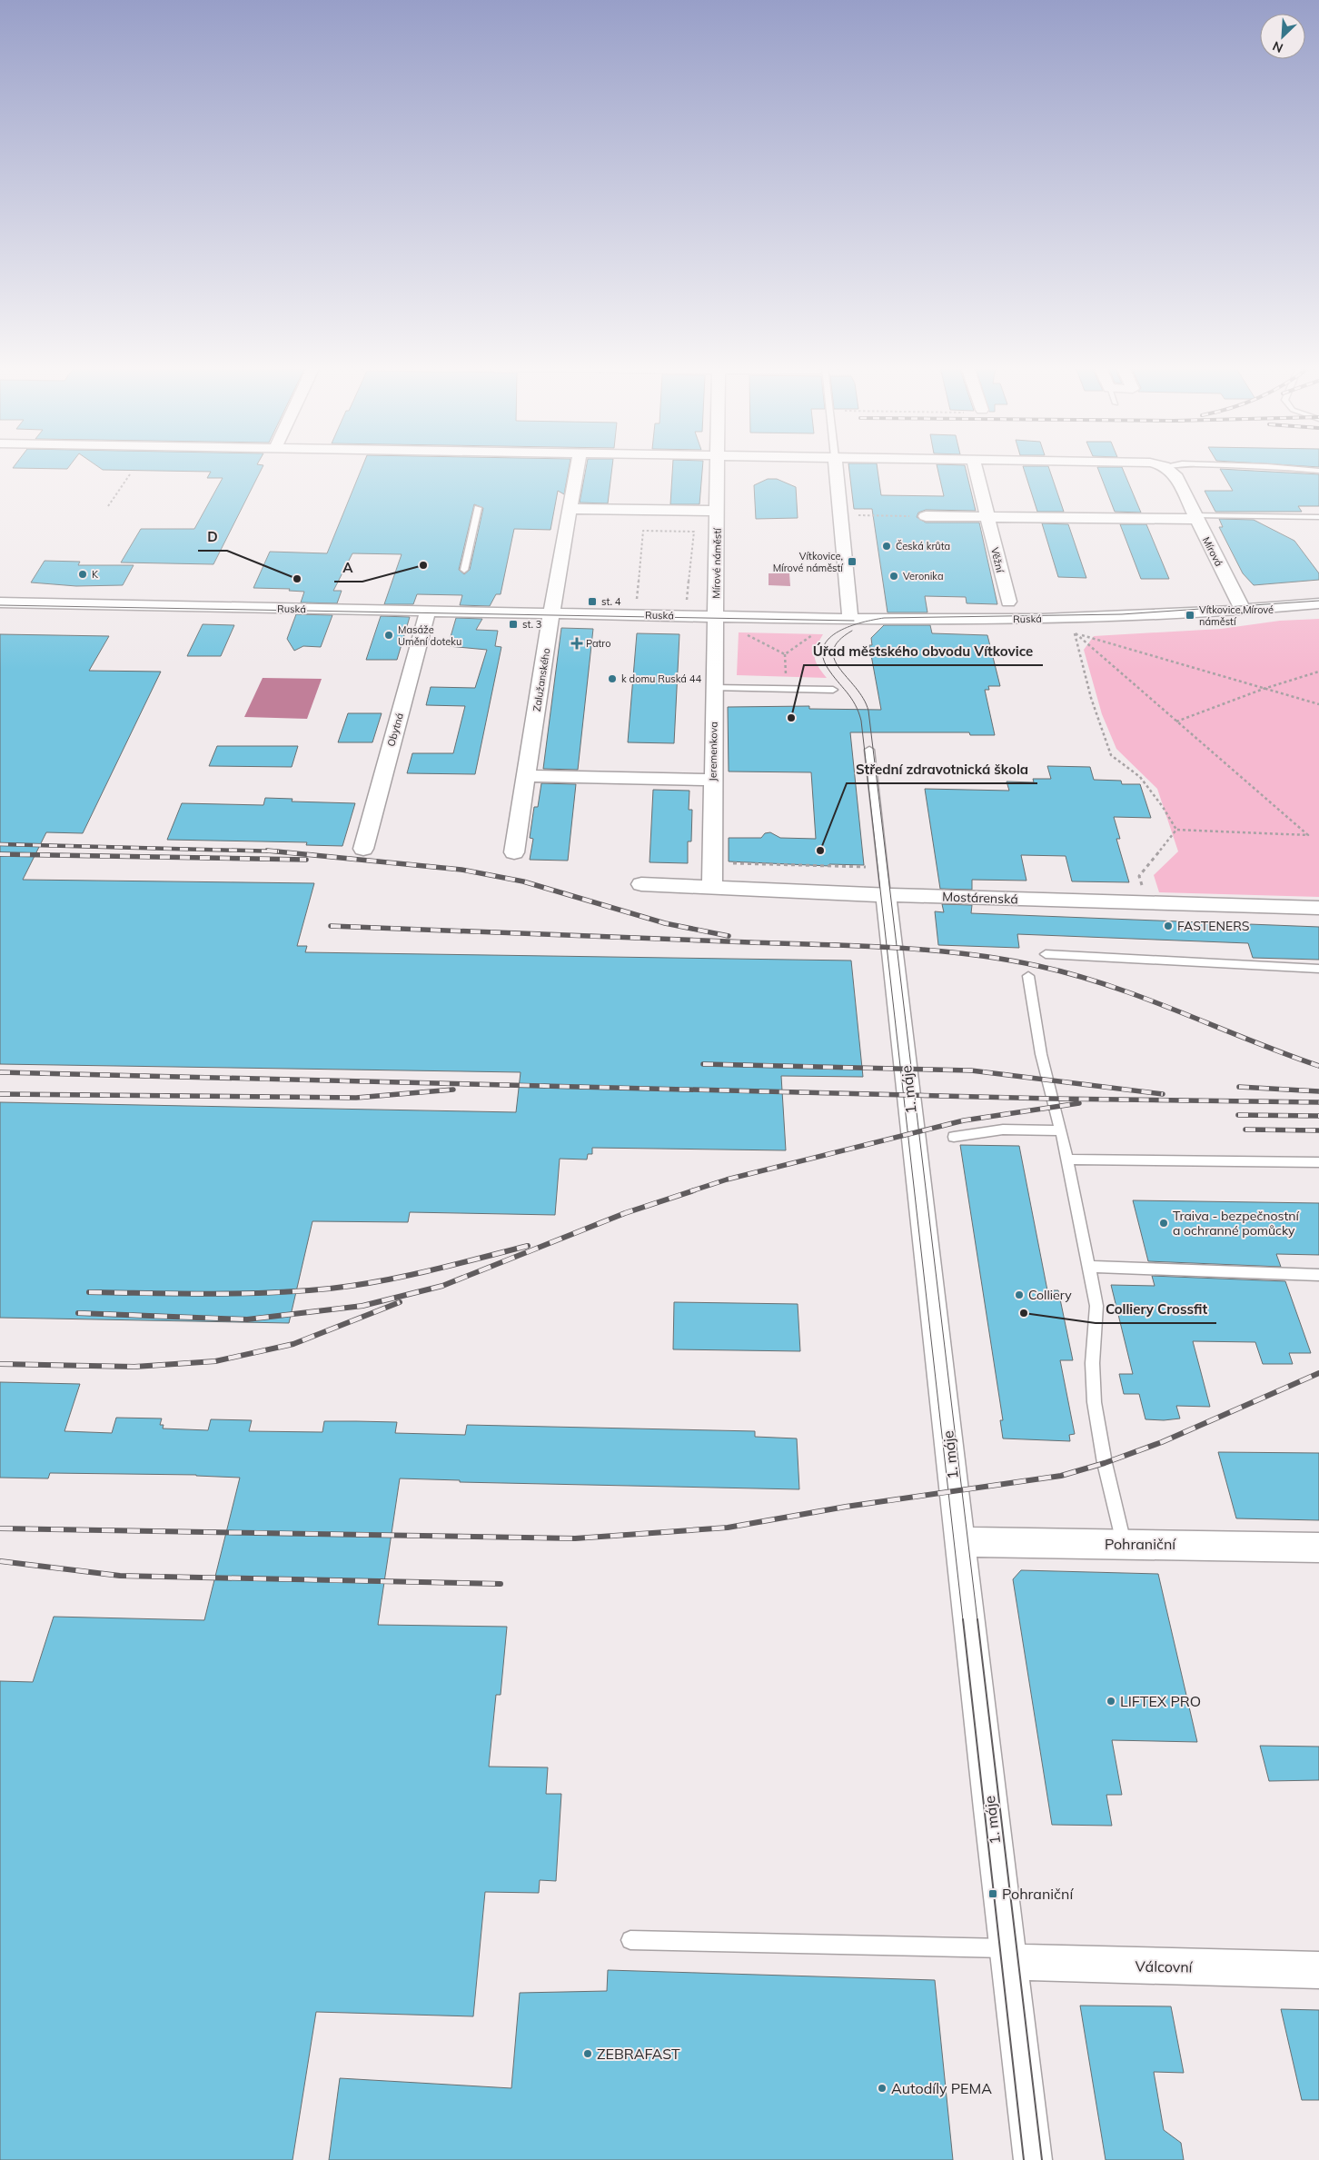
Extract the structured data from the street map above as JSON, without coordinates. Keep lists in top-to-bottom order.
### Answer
{
  "streets": {
    "street": [
      "Mírová",
      "Věžní",
      "Mírové náměstí",
      "Ruská",
      "Zalužanského",
      "Obytná",
      "Jeremenkova",
      "Mostárenská",
      "1. máje",
      "Pohraniční",
      "Válcovní"
    ]
  },
  "crossings": [
    ["Mírová", "Ruská"],
    ["Mírové náměstí", "Ruská"],
    ["Mírové náměstí", "Jeremenkova"],
    ["Ruská", "Zalužanského"],
    ["Ruská", "Obytná"],
    ["Ruská", "Jeremenkova"],
    ["Jeremenkova", "Mostárenská"],
    ["Mostárenská", "1. máje"],
    ["1. máje", "Pohraniční"],
    ["1. máje", "Válcovní"]
  ],
  "places": {
    "other": [
      "Česká krůta",
      "A",
      "K",
      "Veronika",
      "D",
      "Masáže Umění doteku",
      "k domu Ruská 44",
      "Úřad městského obvodu Vítkovice",
      "Střední zdravotnická škola",
      "FASTENERS",
      "Traiva - bezpečnostní a ochranné pomůcky",
      "Colliery",
      "Colliery Crossfit",
      "LIFTEX PRO",
      "ZEBRAFAST",
      "Autodíly PEMA"
    ],
    "transit": [
      "Vítkovice, Mírové náměstí",
      "st. 4",
      "Vítkovice,Mírové náměstí",
      "st. 3",
      "Pohraniční"
    ],
    "health": ["Patro"]
  },
  "north": "bottom left"
}
